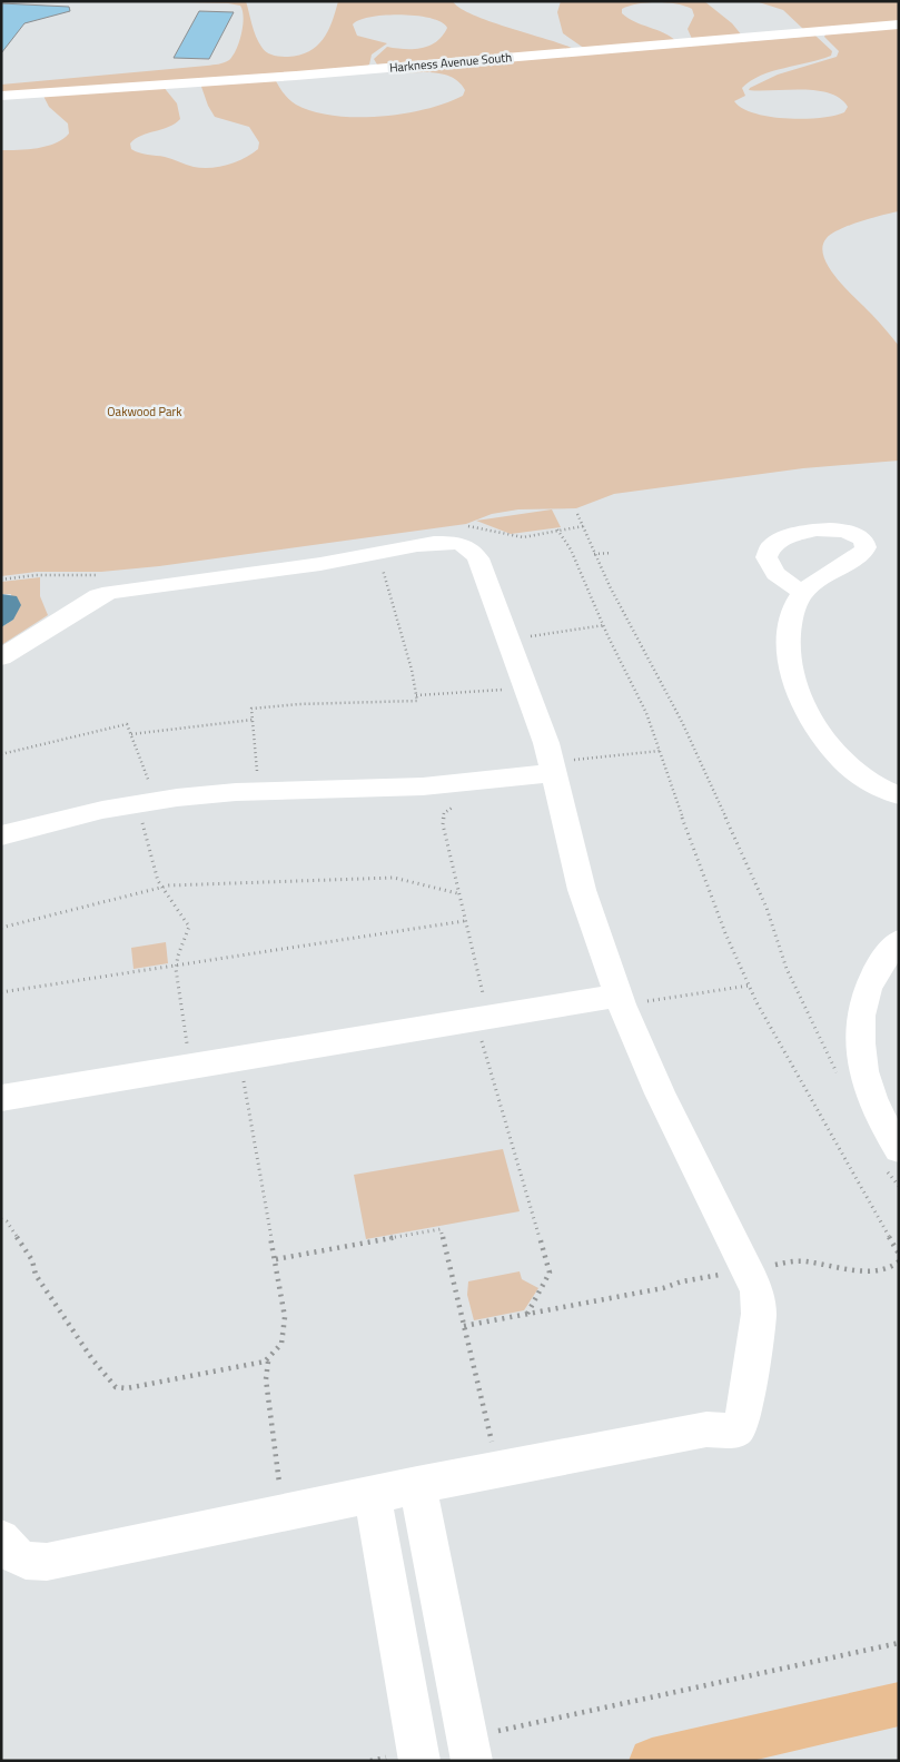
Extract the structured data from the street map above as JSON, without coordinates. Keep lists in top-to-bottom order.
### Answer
{
  "streets": {
    "street": ["Harkness Avenue South"]
  },
  "parks": ["Oakwood Park"]
}
